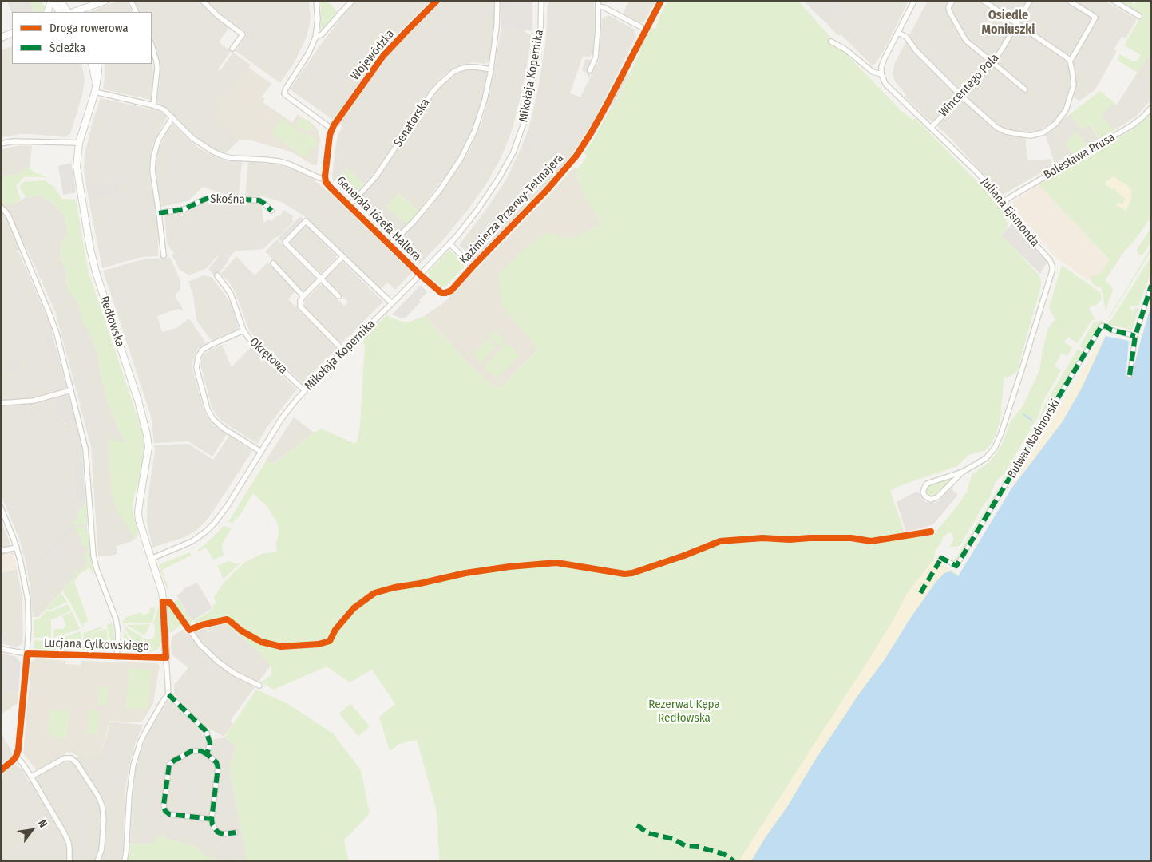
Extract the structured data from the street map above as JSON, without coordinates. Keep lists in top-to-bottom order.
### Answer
{
  "streets": {
    "street": [
      "Wojewódzka",
      "Mikołaja Kopernika",
      "Wincentego Pola",
      "Senatorska",
      "Bolesława Prusa",
      "Skośna",
      "Kazimierza Przerwy-Tetmajera",
      "Juliana Ejsmonda",
      "Generała Józefa Hallera",
      "Redłowska",
      "Okrętowa",
      "Bulwar Nadmorski",
      "Lucjana Cylkowskiego"
    ]
  },
  "crossings": [
    ["Wojewódzka", "Generała Józefa Hallera"],
    ["Mikołaja Kopernika", "Kazimierza Przerwy-Tetmajera"],
    ["Mikołaja Kopernika", "Generała Józefa Hallera"],
    ["Mikołaja Kopernika", "Redłowska"],
    ["Mikołaja Kopernika", "Okrętowa"],
    ["Wincentego Pola", "Juliana Ejsmonda"],
    ["Senatorska", "Generała Józefa Hallera"],
    ["Bolesława Prusa", "Juliana Ejsmonda"],
    ["Kazimierza Przerwy-Tetmajera", "Generała Józefa Hallera"]
  ],
  "districts": ["Osiedle Moniuszki"],
  "parks": ["Rezerwat Kępa Redłowska"],
  "legend": ["Droga rowerowa", "Ścieżka"],
  "north": "top right"
}
